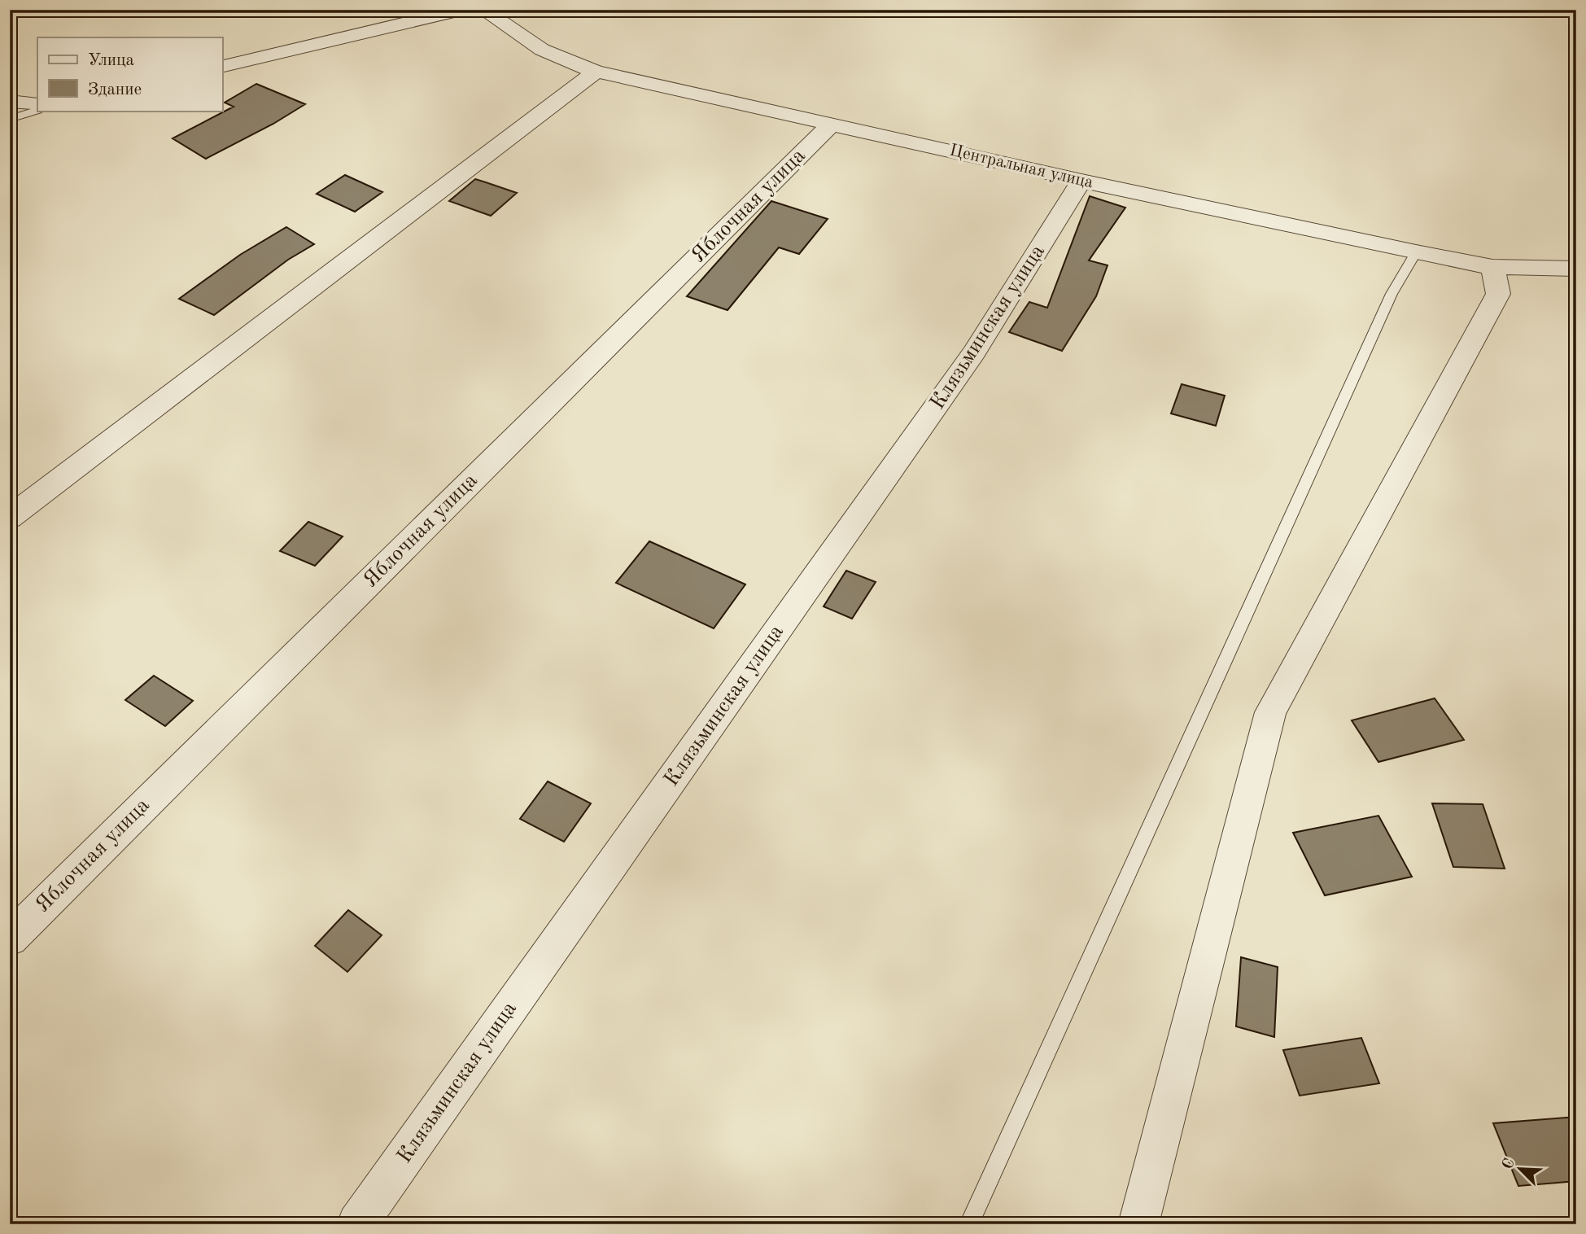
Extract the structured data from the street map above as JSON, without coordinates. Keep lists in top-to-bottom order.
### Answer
{
  "streets": {
    "street": ["Центральная улица", "Яблочная улица", "Клязьминская улица"]
  },
  "crossings": [
    ["Центральная улица", "Яблочная улица"],
    ["Центральная улица", "Клязьминская улица"]
  ],
  "legend": ["Улица", "Здание"],
  "north": "top left"
}
